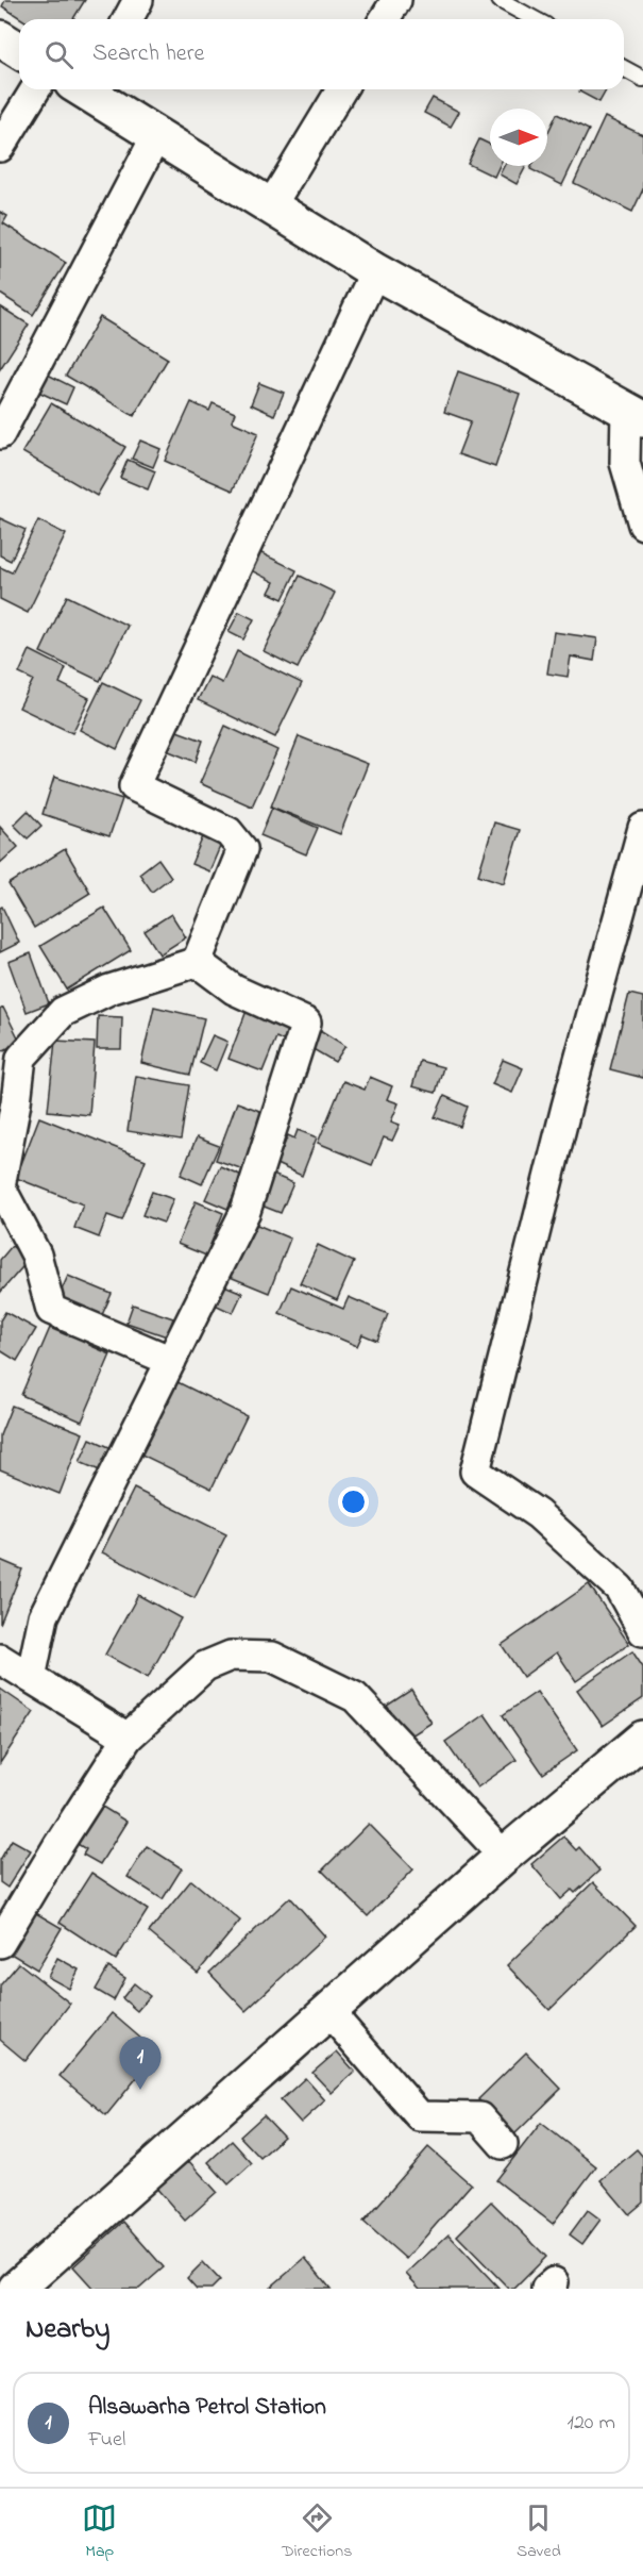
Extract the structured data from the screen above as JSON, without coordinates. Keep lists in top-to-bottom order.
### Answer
{
  "north": "right",
  "page": {
    "search": "Search here",
    "pins": "1",
    "heading": "Nearby",
    "list": [
      {
        "mark": "1",
        "name": "Alsawarha Petrol Station",
        "note": "Fuel",
        "value": "120 m"
      }
    ],
    "nav": ["Map", "Directions", "Saved"]
  }
}
